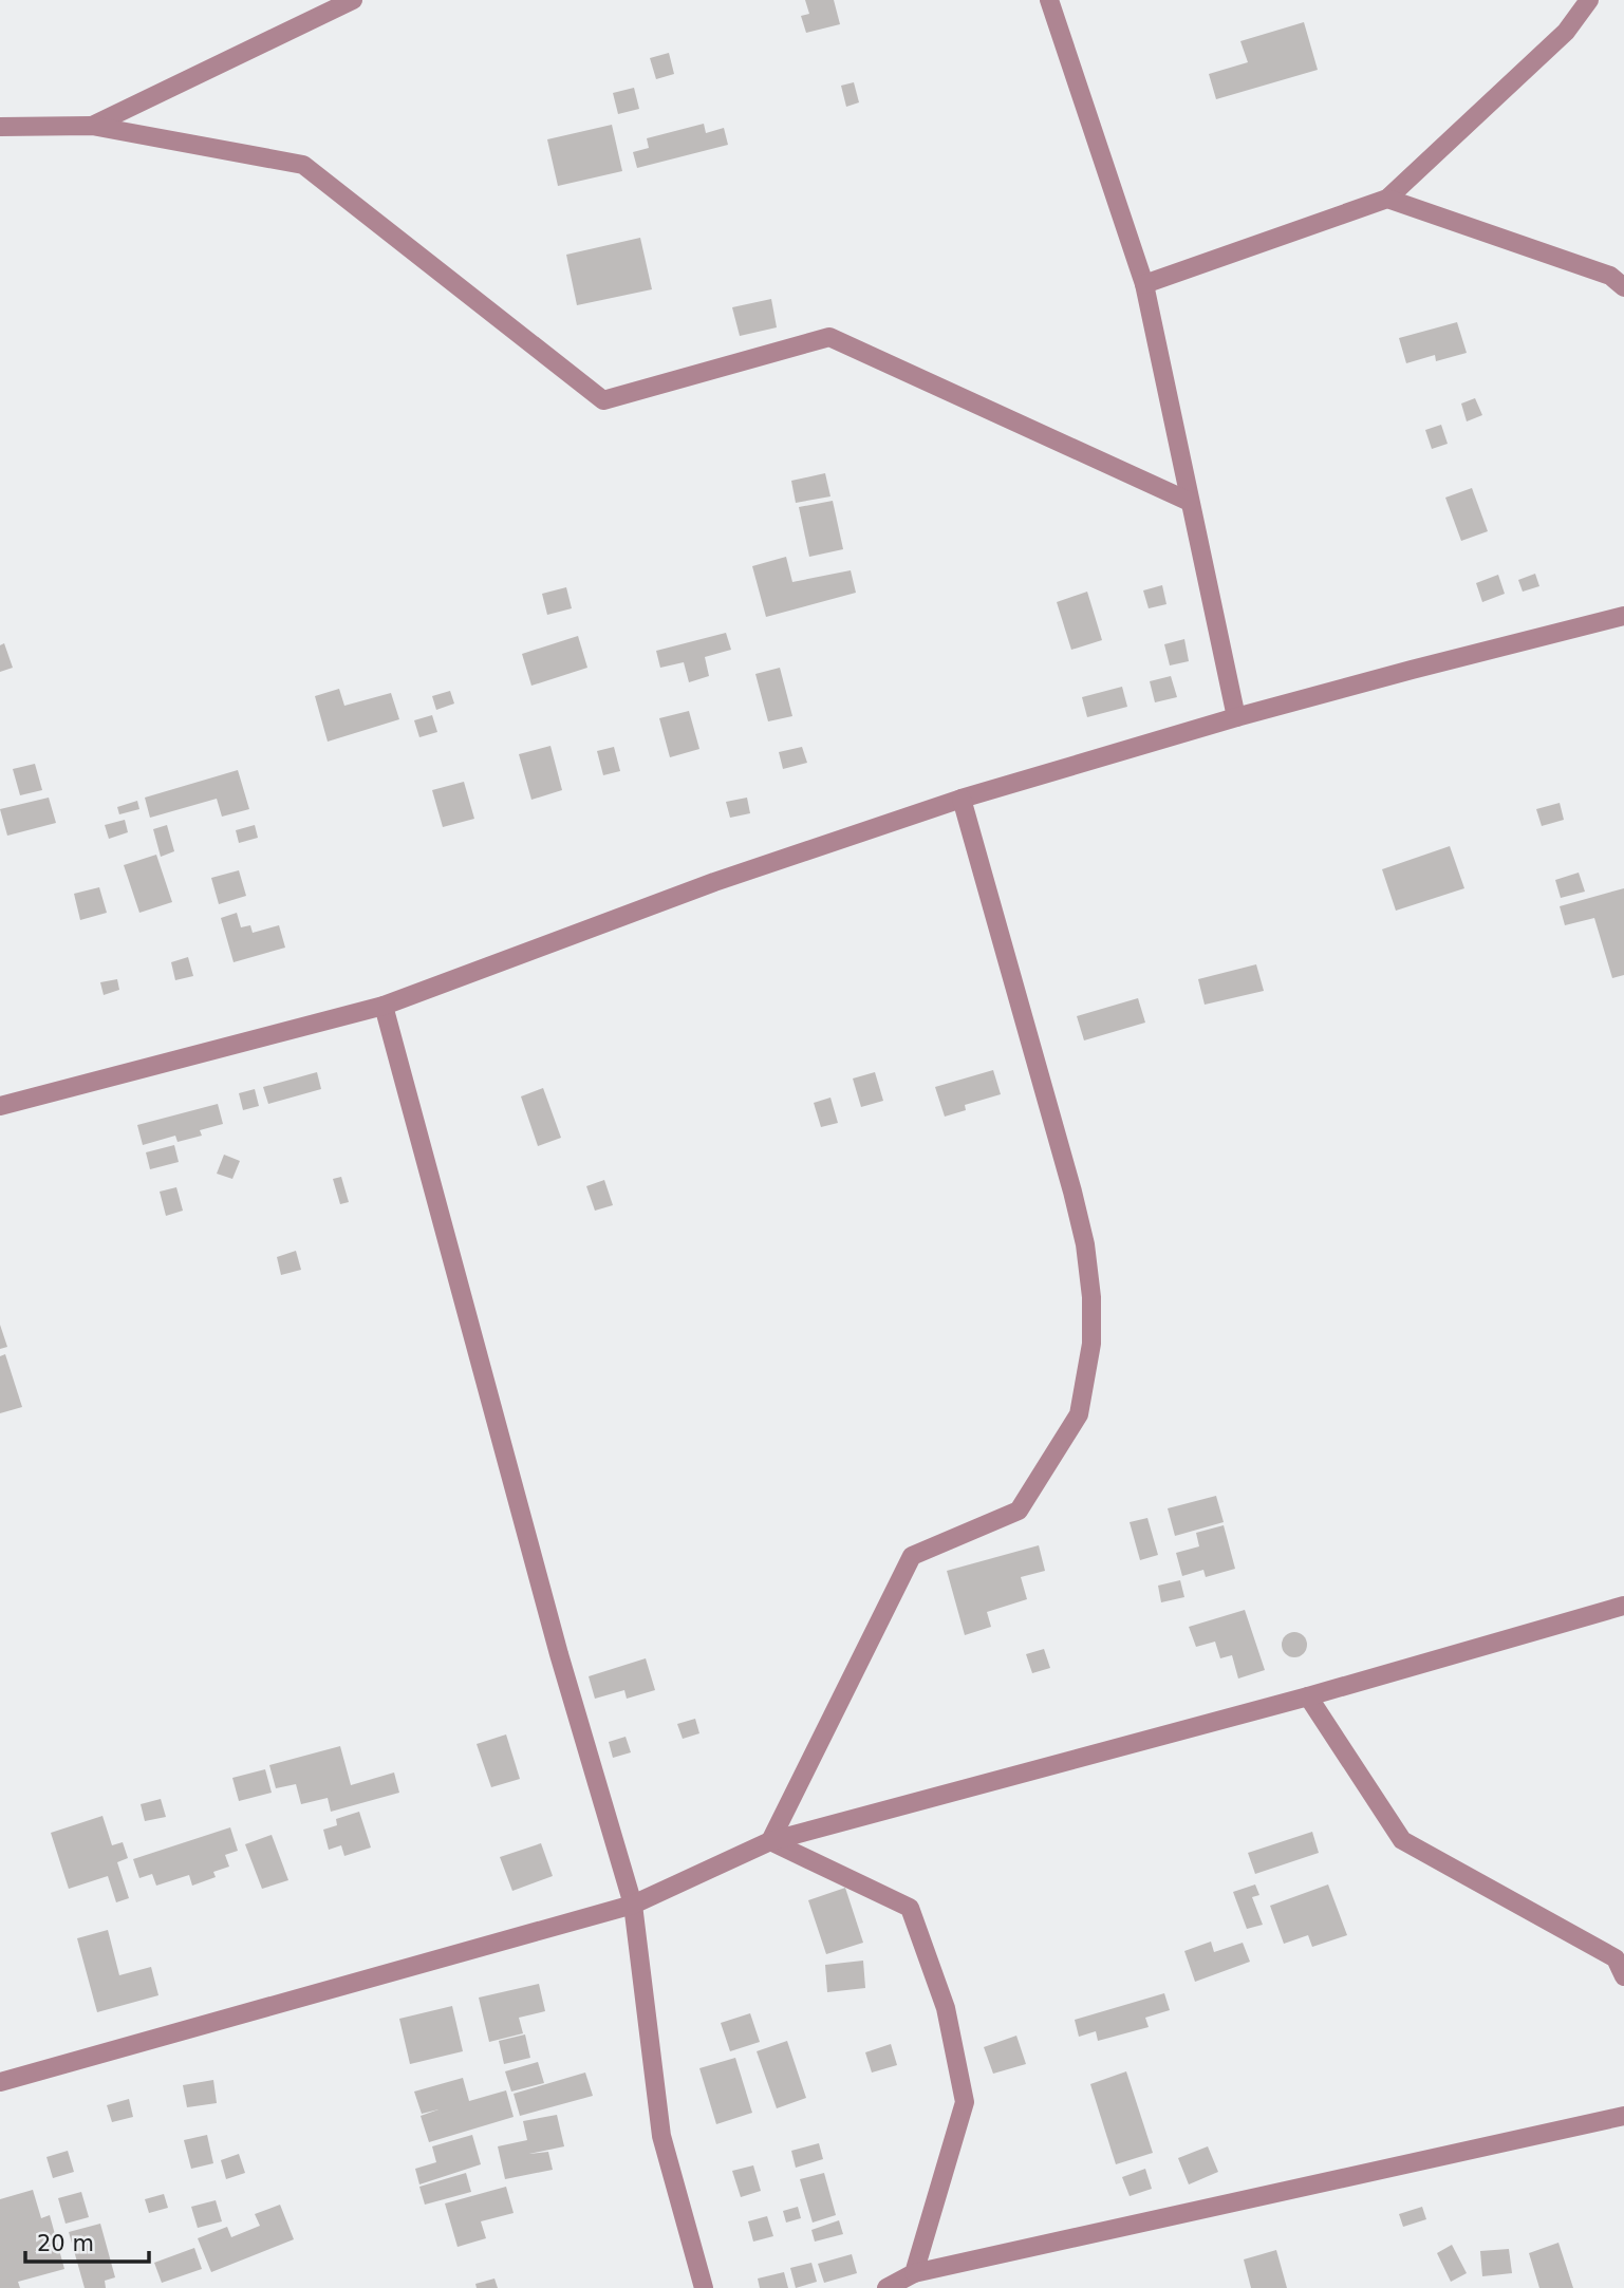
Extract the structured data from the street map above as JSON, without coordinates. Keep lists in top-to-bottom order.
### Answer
{
  "scale_bar": "20 m"
}
